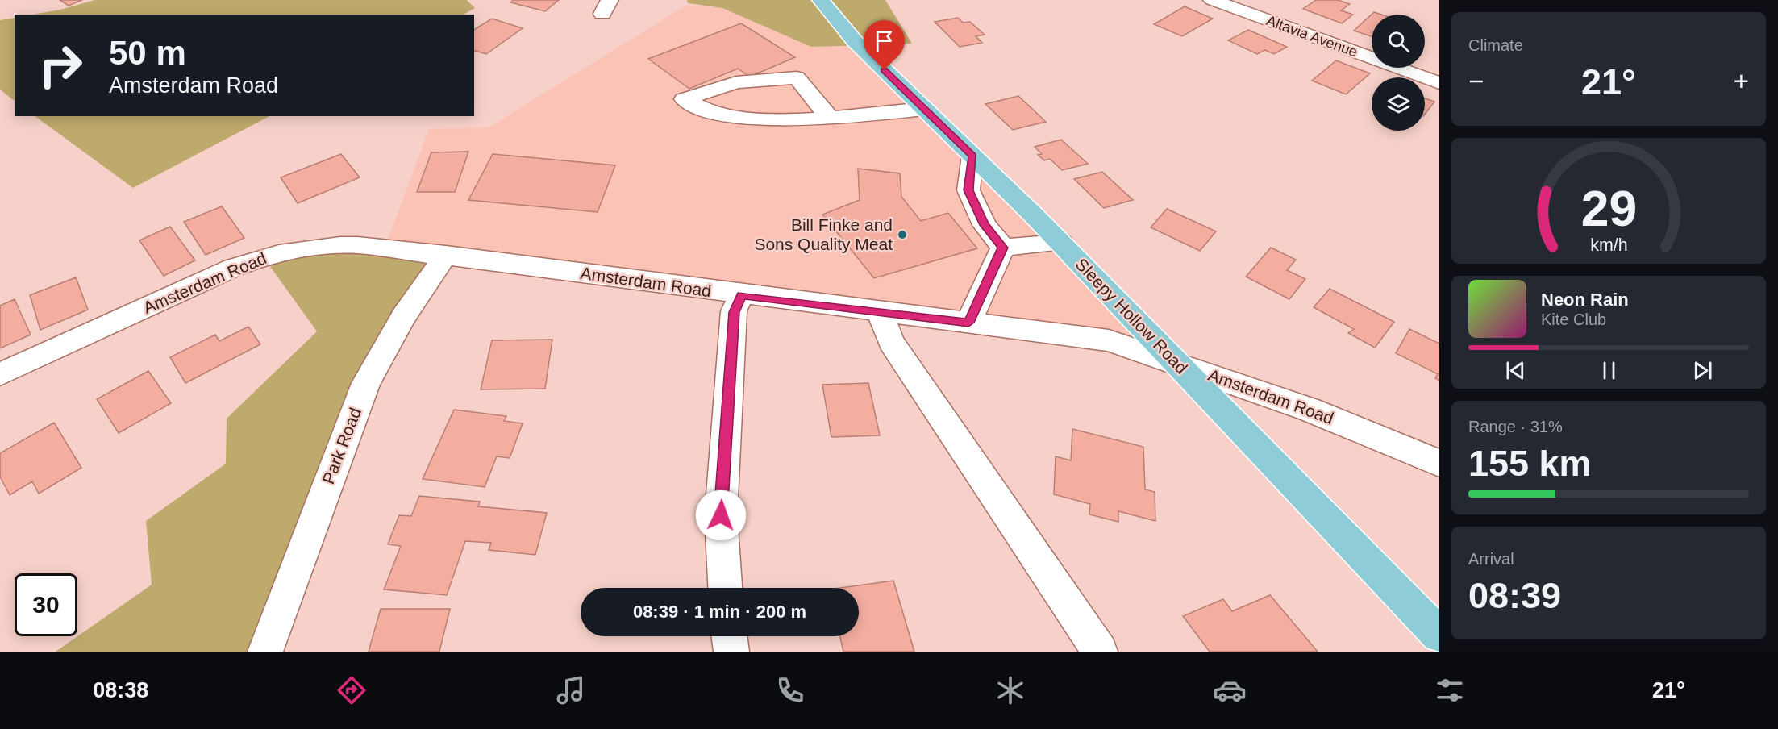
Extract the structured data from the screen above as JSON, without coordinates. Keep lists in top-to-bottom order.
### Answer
{
  "streets": {
    "main road": ["Sleepy Hollow Road"],
    "street": ["Altavia Avenue", "Amsterdam Road", "Park Road"]
  },
  "crossings": [
    ["Amsterdam Road", "Sleepy Hollow Road"],
    ["Amsterdam Road", "Park Road"]
  ],
  "places": ["Bill Finke and Sons Quality Meat"],
  "page": {
    "tile": [
      "Climate",
      ["Range · 31%", "155 km"],
      ["Arrival", "08:39"]
    ],
    "turn": ["50 m", "Amsterdam Road"],
    "heat": ["−", "21°", "+"],
    "song": ["Neon Rain", "Kite Club"],
    "limit": "30",
    "trip": "08:39 · 1 min · 200 m",
    "tabs": ["08:38", "21°"],
    "gauge": ["29", "km/h"]
  }
}
